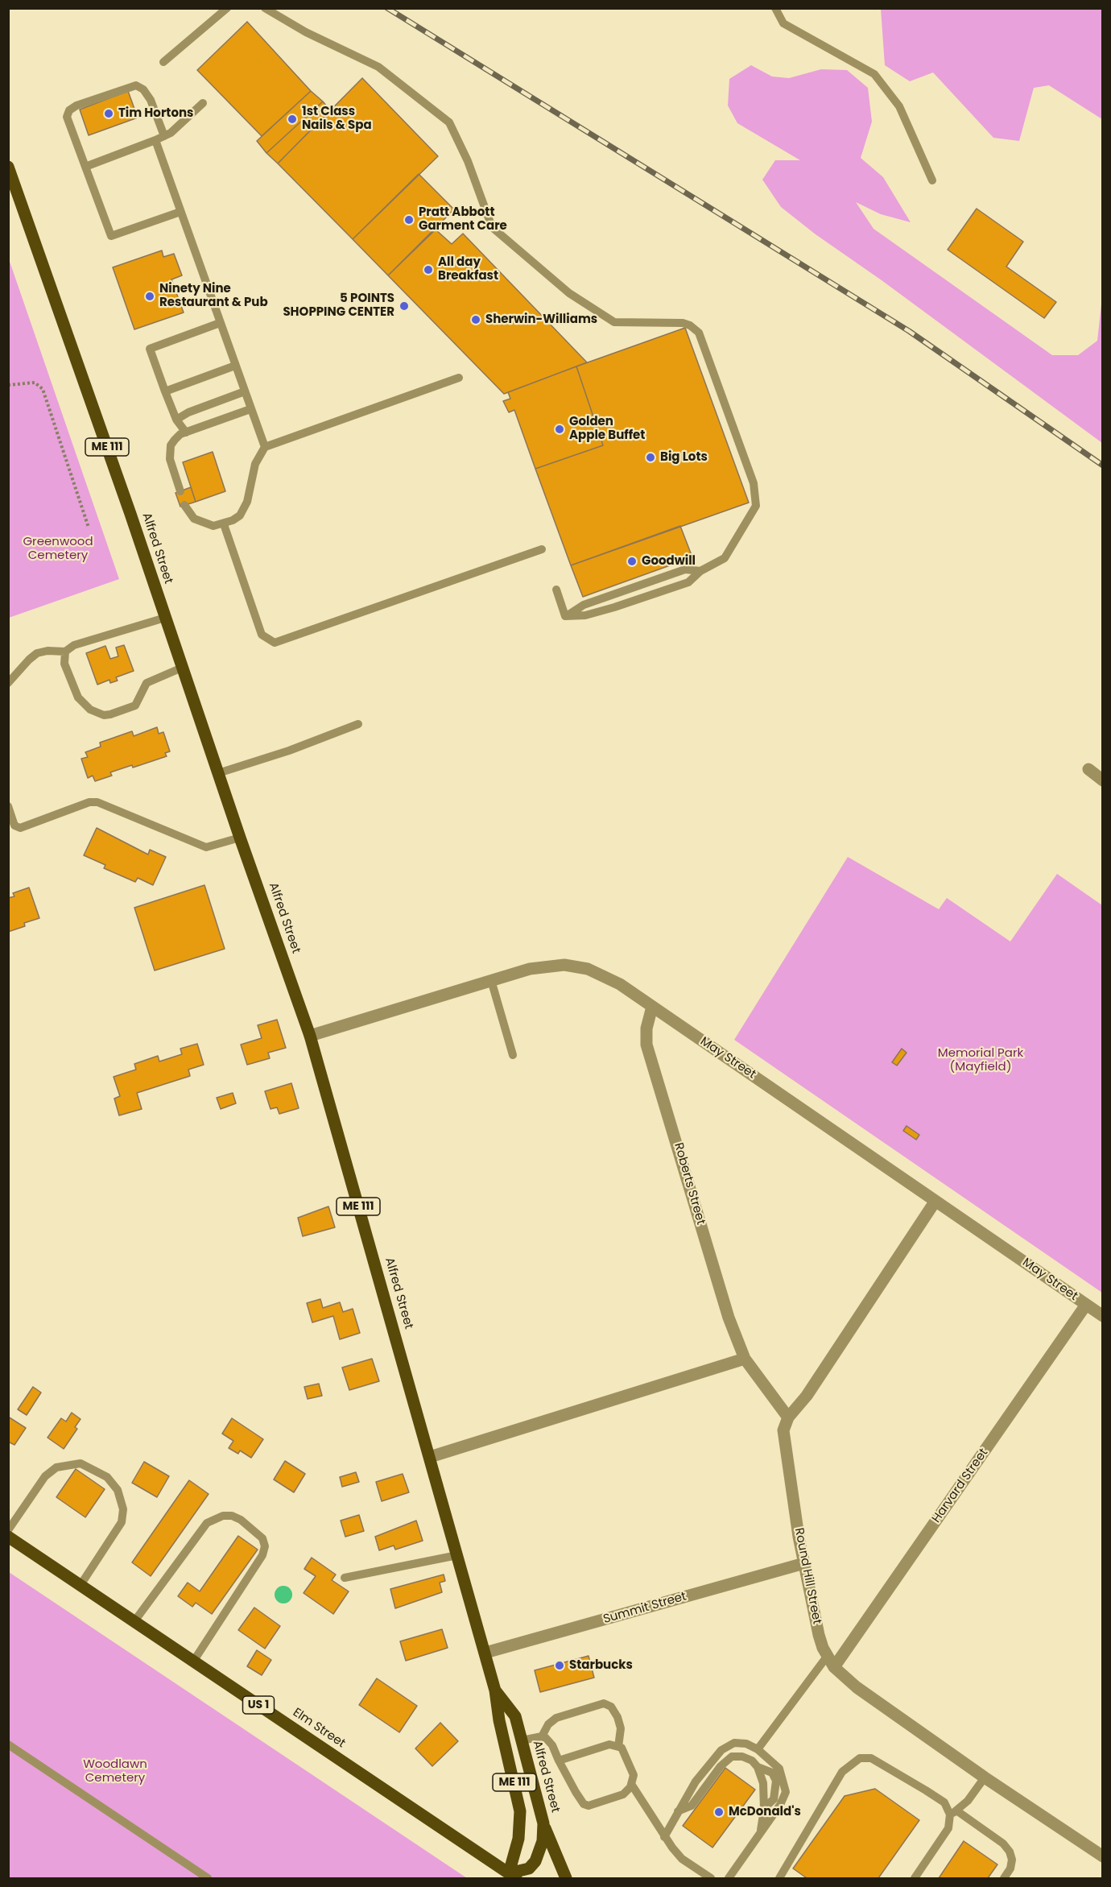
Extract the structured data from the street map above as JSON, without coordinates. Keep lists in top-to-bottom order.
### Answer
{
  "streets": {
    "main road": [
      "ME 111",
      "Alfred Street",
      "US 1",
      "Elm Street"
    ],
    "street": [
      "May Street",
      "Roberts Street",
      "Harvard Street",
      "Round Hill Street",
      "Summit Street"
    ]
  },
  "crossings": [
    ["Alfred Street", "May Street"],
    ["Alfred Street", "Summit Street"],
    ["Alfred Street", "Elm Street"],
    ["May Street", "Roberts Street"],
    ["May Street", "Harvard Street"],
    ["Roberts Street", "Round Hill Street"],
    ["Harvard Street", "Round Hill Street"],
    ["Round Hill Street", "Summit Street"]
  ],
  "parks": ["Greenwood Cemetery", "Memorial Park (Mayfield)", "Woodlawn Cemetery"],
  "places": [
    "Tim Hortons",
    "1st Class Nails & Spa",
    "Pratt Abbott Garment Care",
    "All day Breakfast",
    "Ninety Nine Restaurant & Pub",
    "5 POINTS SHOPPING CENTER",
    "Sherwin-Williams",
    "Golden Apple Buffet",
    "Big Lots",
    "Goodwill",
    "Starbucks",
    "McDonald's"
  ]
}
